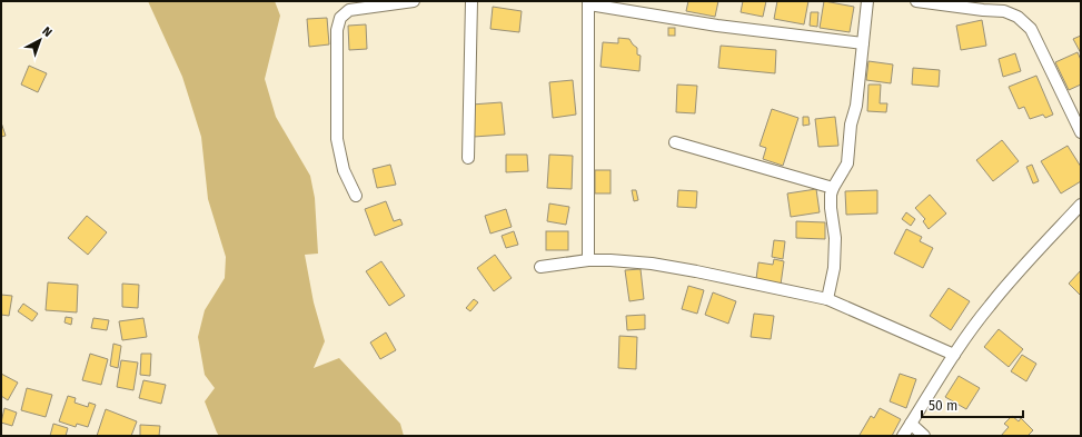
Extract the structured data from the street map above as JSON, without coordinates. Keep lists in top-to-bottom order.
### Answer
{
  "scale_bar": "50 m",
  "north": "top right"
}
